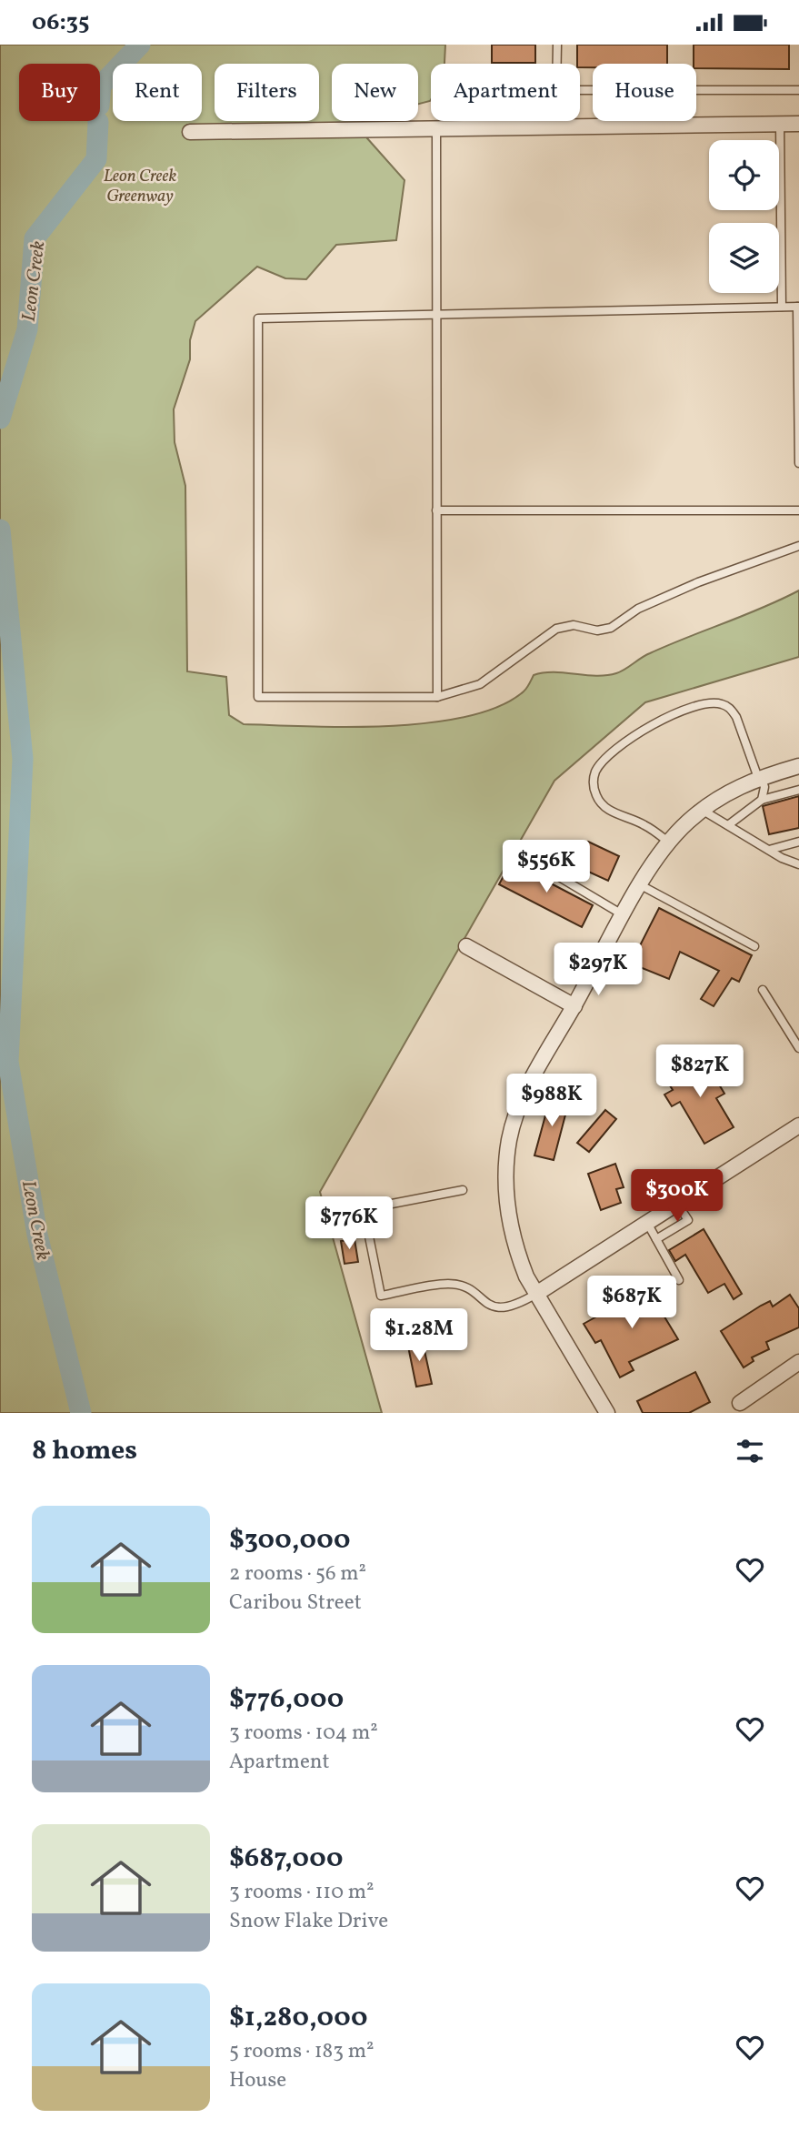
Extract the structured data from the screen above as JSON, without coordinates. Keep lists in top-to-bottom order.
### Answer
{
  "water": ["Leon Creek"],
  "parks": ["Leon Creek Greenway"],
  "page": {
    "status": "06:35",
    "chip": [
      "Buy",
      "Rent",
      "Filters",
      "New",
      "Apartment",
      "House"
    ],
    "price": [
      "$556K",
      "$297K",
      "$827K",
      "$988K",
      "$300K",
      "$776K",
      "$687K",
      "$1.28M"
    ],
    "heading": "8 homes",
    "list": [
      {
        "name": "$300,000",
        "note": "2 rooms · 56 m² · Caribou Street"
      },
      {
        "name": "$776,000",
        "note": "3 rooms · 104 m² · Apartment"
      },
      {
        "name": "$687,000",
        "note": "3 rooms · 110 m² · Snow Flake Drive"
      },
      {
        "name": "$1,280,000",
        "note": "5 rooms · 183 m² · House"
      }
    ]
  }
}
